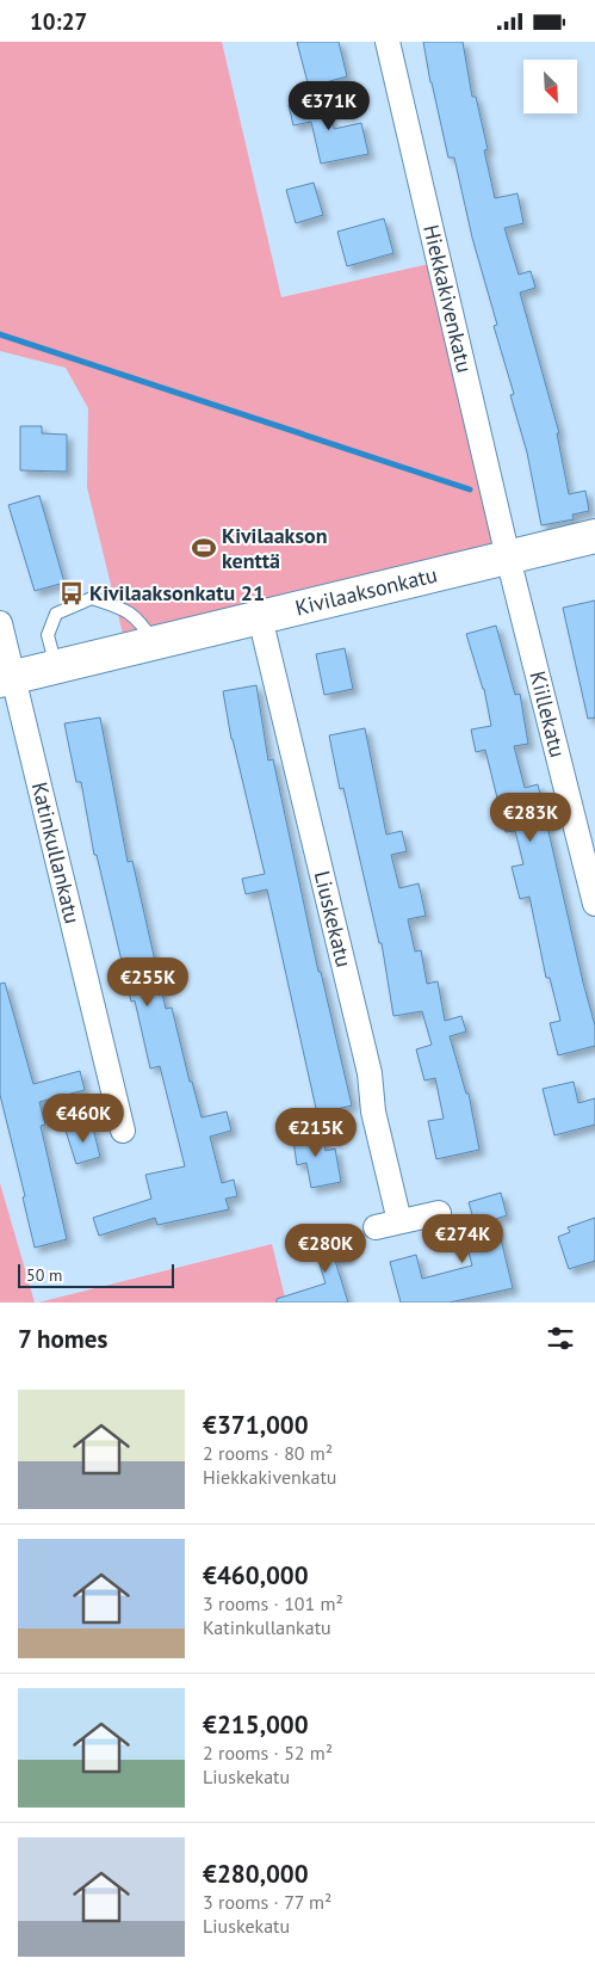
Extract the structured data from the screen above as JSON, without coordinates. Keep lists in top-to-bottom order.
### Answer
{
  "streets": {
    "street": [
      "Hiekkakivenkatu",
      "Kivilaaksonkatu",
      "Kiillekatu",
      "Katinkullankatu",
      "Liuskekatu"
    ]
  },
  "crossings": [
    ["Hiekkakivenkatu", "Kivilaaksonkatu"],
    ["Hiekkakivenkatu", "Kiillekatu"],
    ["Kivilaaksonkatu", "Kiillekatu"],
    ["Kivilaaksonkatu", "Katinkullankatu"],
    ["Kivilaaksonkatu", "Liuskekatu"]
  ],
  "places": {
    "sports": ["Kivilaakson kenttä"],
    "bus stop": ["Kivilaaksonkatu 21"]
  },
  "scale_bar": "50 m",
  "north": "bottom right",
  "page": {
    "status": "10:27",
    "price": [
      "€371K",
      "€283K",
      "€255K",
      "€460K",
      "€215K",
      "€274K",
      "€280K"
    ],
    "scale": "50 m",
    "heading": "7 homes",
    "list": [
      {
        "name": "€371,000",
        "note": "2 rooms · 80 m² · Hiekkakivenkatu"
      },
      {
        "name": "€460,000",
        "note": "3 rooms · 101 m² · Katinkullankatu"
      },
      {
        "name": "€215,000",
        "note": "2 rooms · 52 m² · Liuskekatu"
      },
      {
        "name": "€280,000",
        "note": "3 rooms · 77 m² · Liuskekatu"
      }
    ]
  }
}
